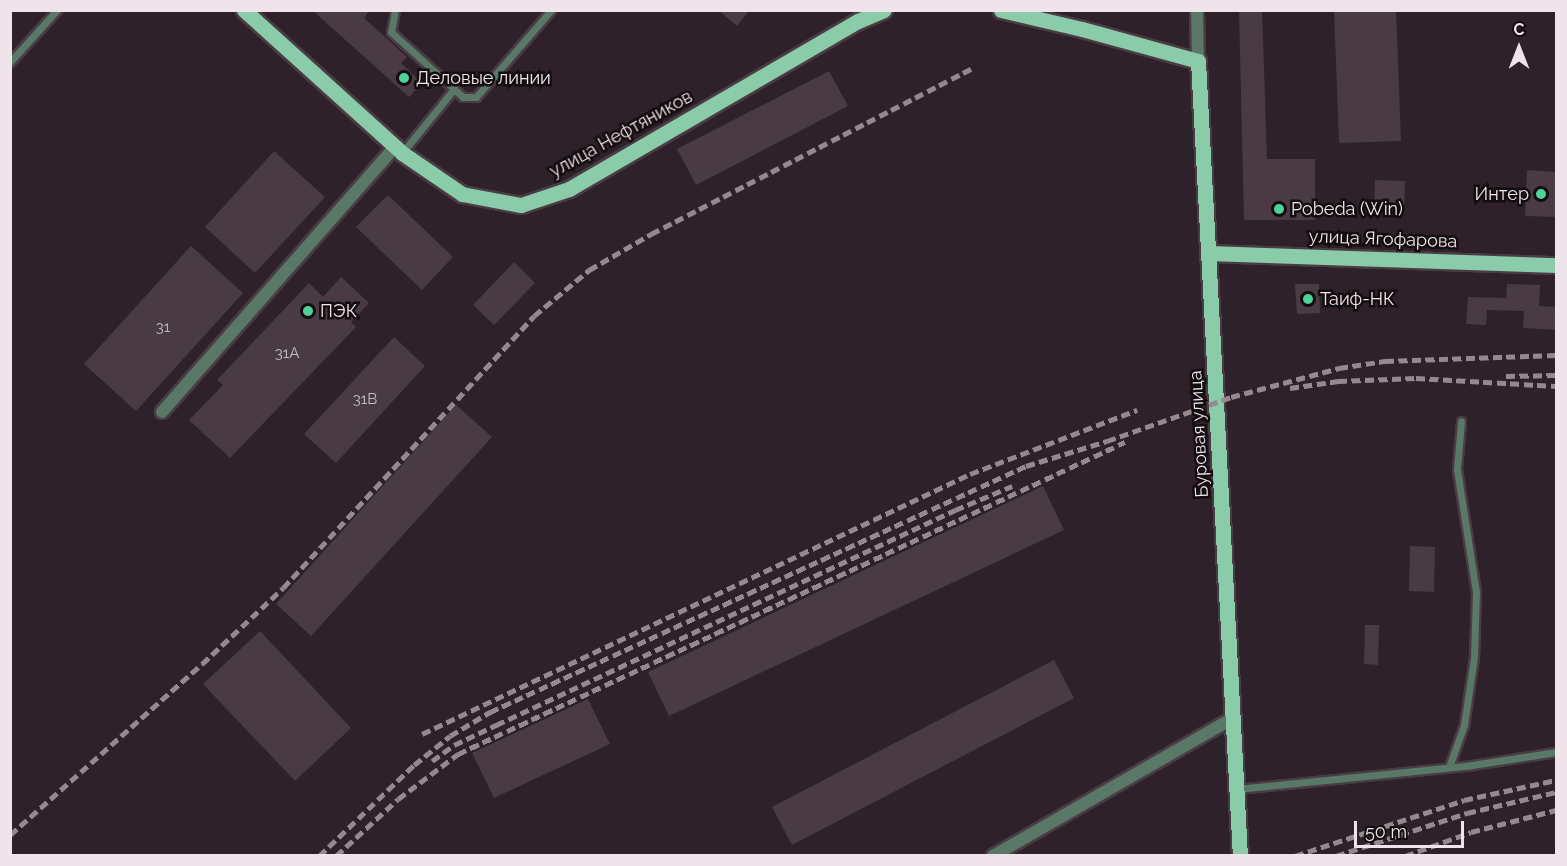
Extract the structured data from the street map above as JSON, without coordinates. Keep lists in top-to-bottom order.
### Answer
{
  "streets": {
    "main road": ["улица Нефтяников", "улица Ягофарова", "Буровая улица"]
  },
  "crossings": [
    ["улица Ягофарова", "Буровая улица"]
  ],
  "places": [
    "Деловые линии",
    "Интер",
    "Pobeda (Win)",
    "Таиф-НК",
    "ПЭК"
  ],
  "house_numbers": ["31", "31А", "31В"],
  "scale_bar": "50 m",
  "north": "top"
}
